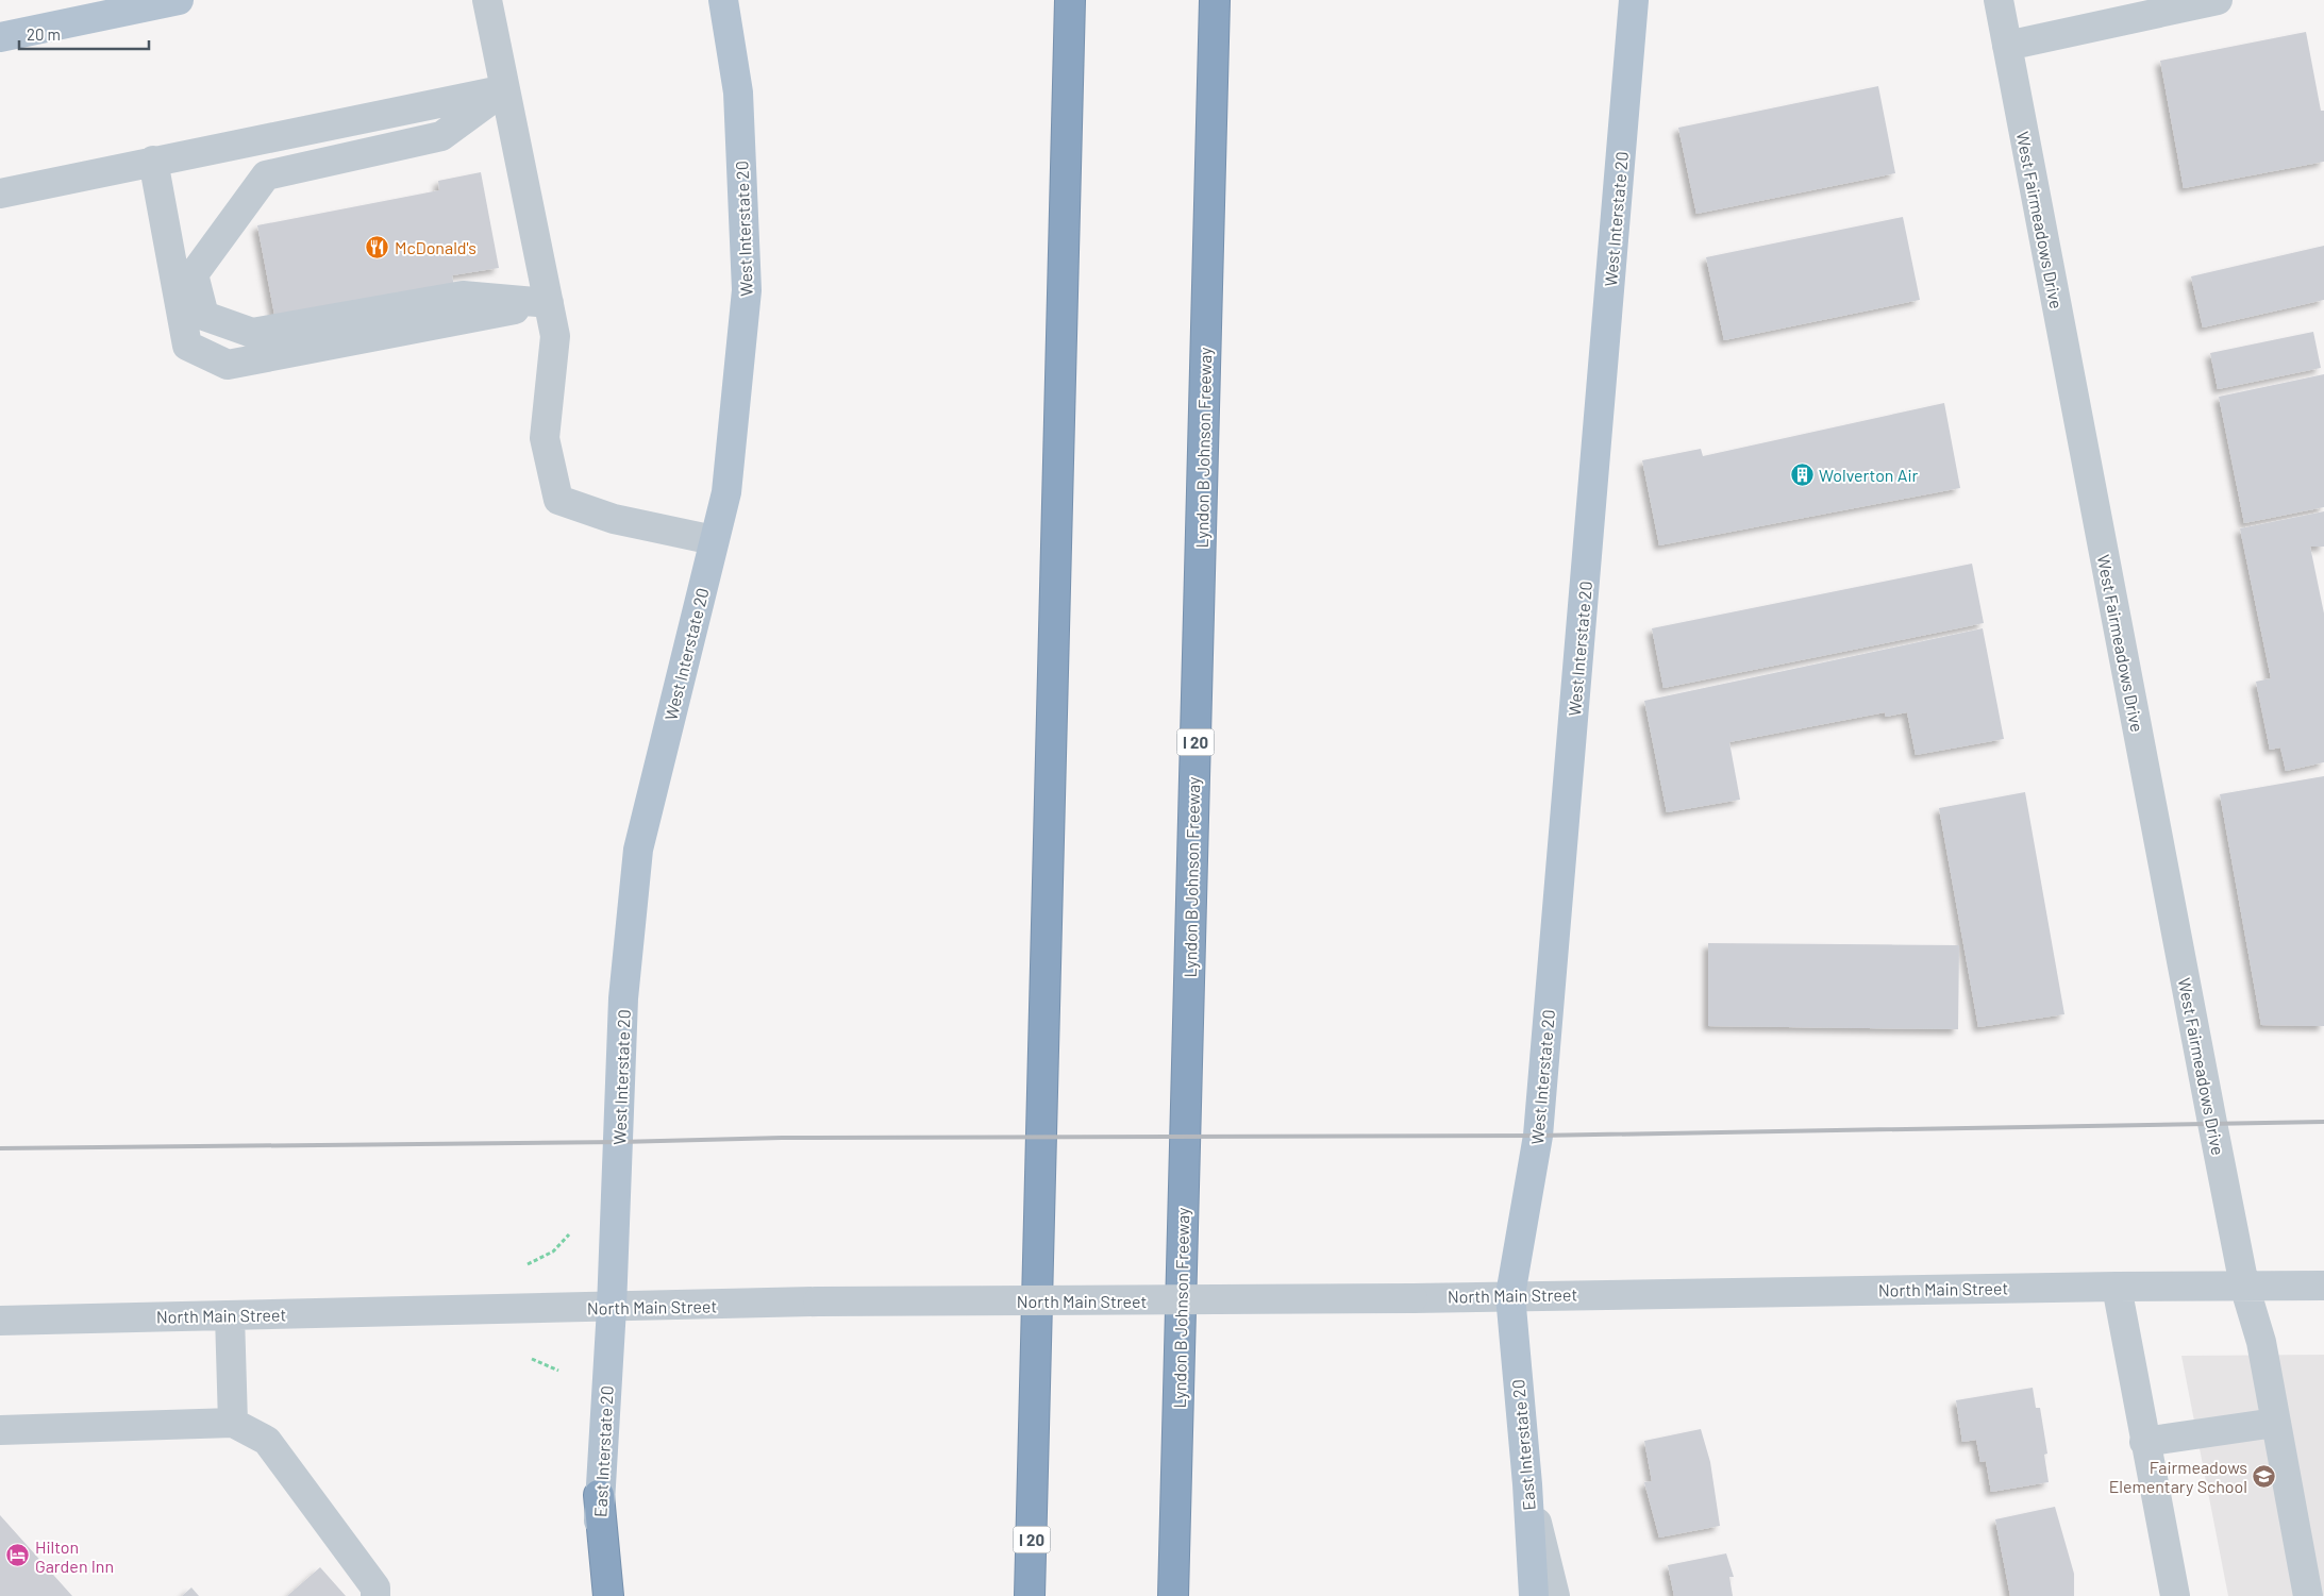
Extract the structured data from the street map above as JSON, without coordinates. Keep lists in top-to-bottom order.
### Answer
{
  "streets": {
    "highway": ["Lyndon B Johnson Freeway", "I 20"],
    "main road": ["West Interstate 20", "East Interstate 20"],
    "street": ["West Fairmeadows Drive", "North Main Street"]
  },
  "crossings": [
    ["West Interstate 20", "North Main Street"],
    ["West Interstate 20", "East Interstate 20"],
    ["West Fairmeadows Drive", "North Main Street"],
    ["North Main Street", "East Interstate 20"]
  ],
  "places": {
    "restaurant": ["McDonald's"],
    "building": ["Wolverton Air"],
    "school or university": ["Fairmeadows Elementary School"],
    "hotel": ["Hilton Garden Inn"]
  },
  "scale_bar": "20 m"
}
